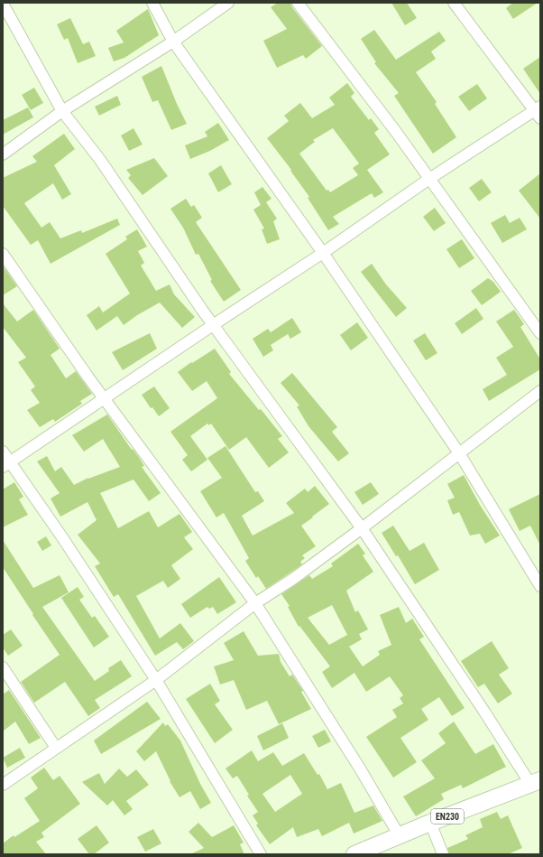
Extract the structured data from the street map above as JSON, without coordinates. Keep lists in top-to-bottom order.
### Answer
{
  "streets": {
    "main road": ["EN230"]
  }
}
